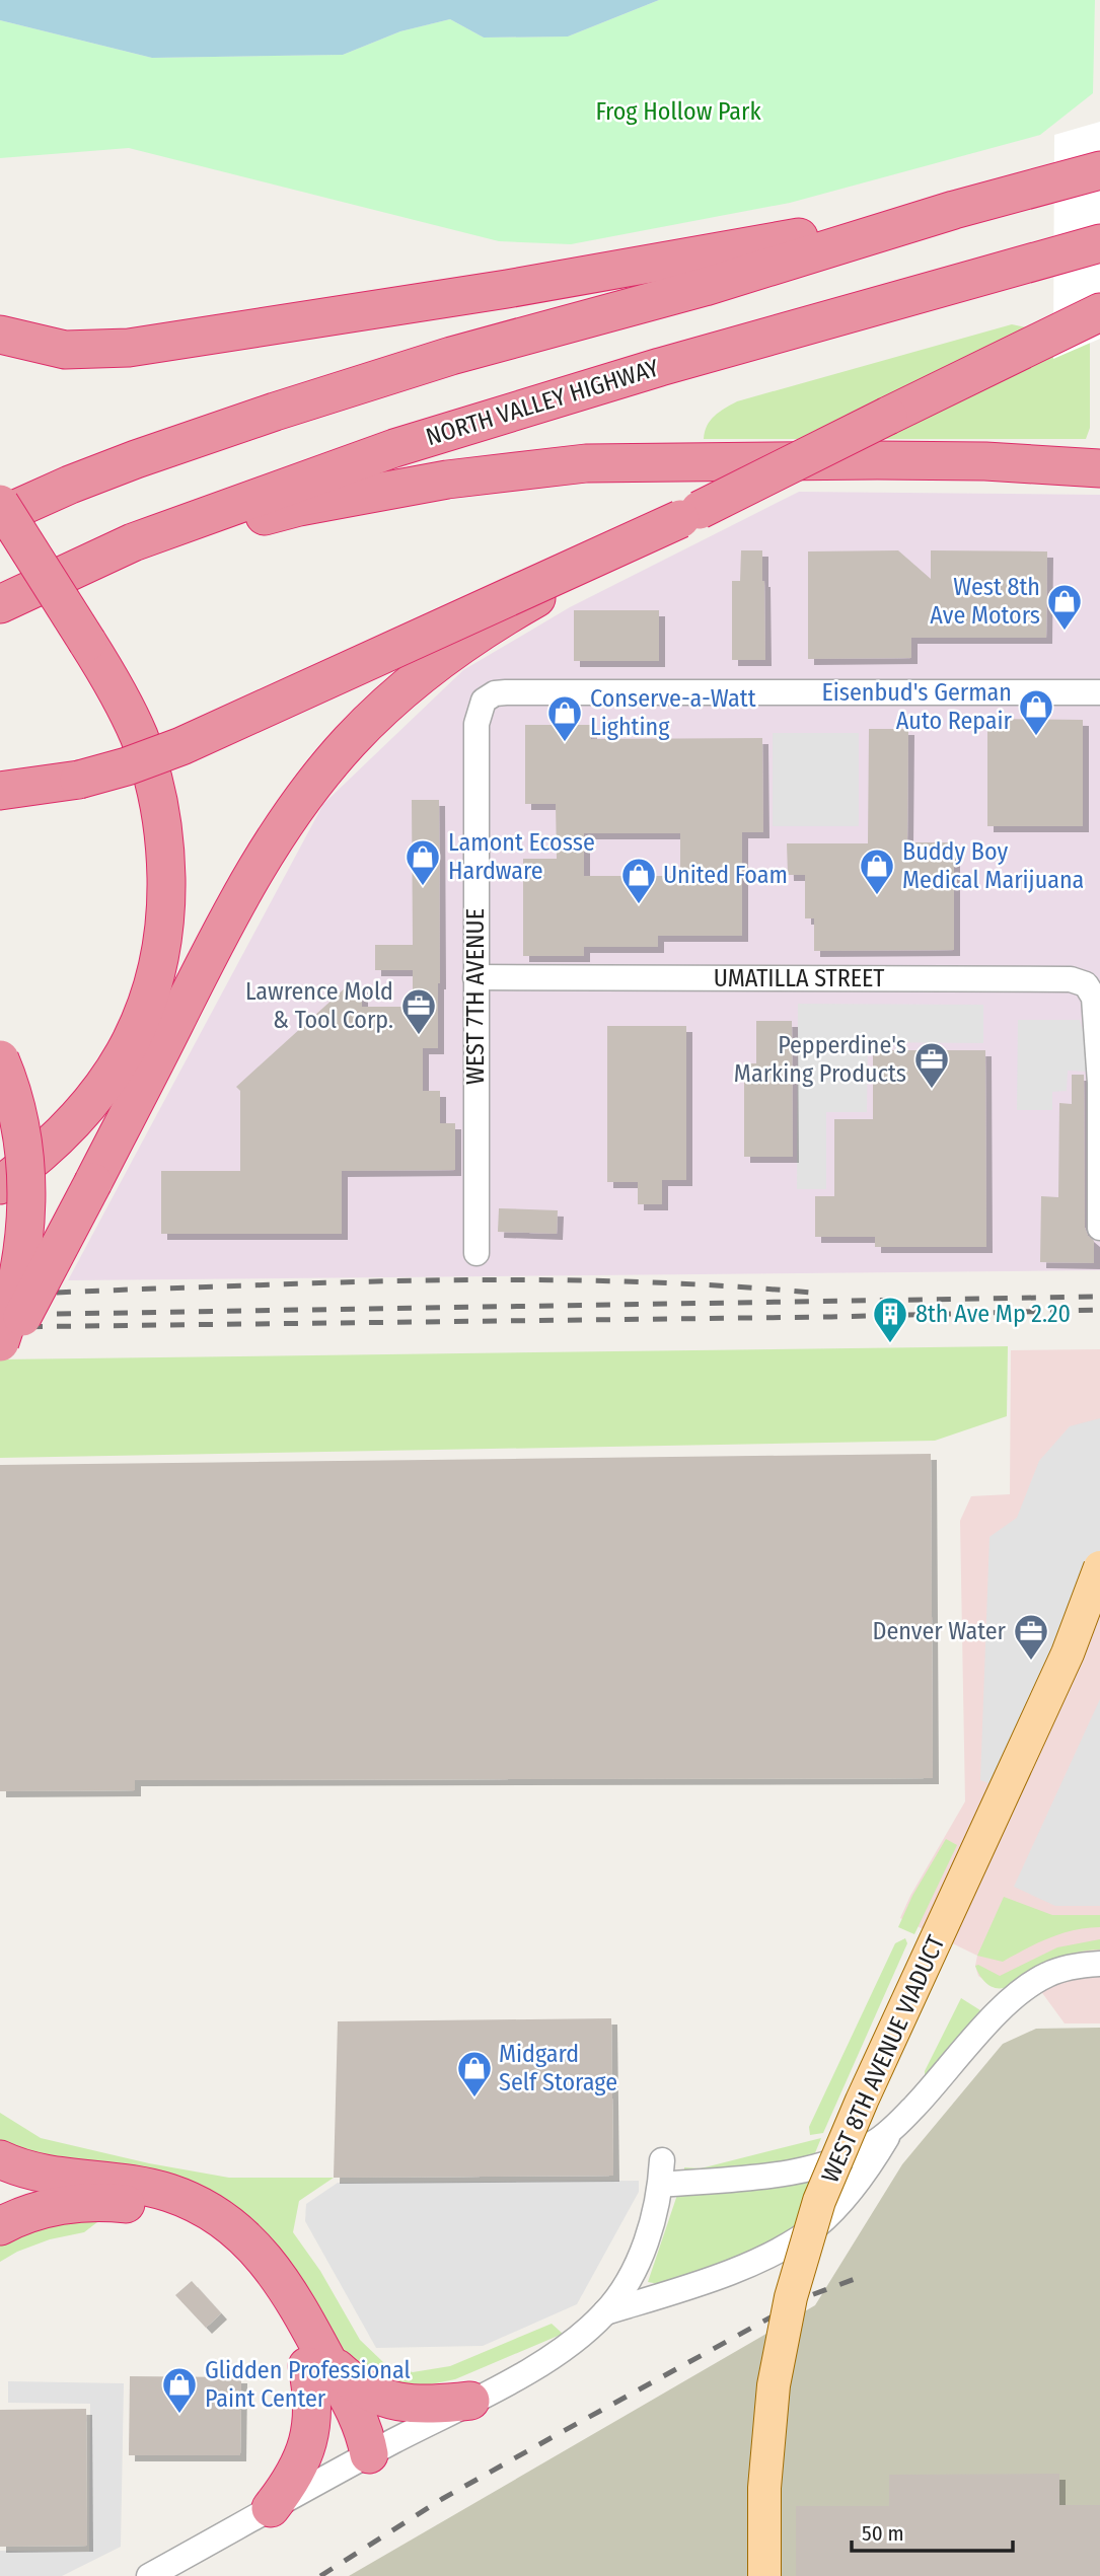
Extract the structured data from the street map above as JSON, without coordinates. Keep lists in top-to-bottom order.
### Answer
{
  "streets": {
    "highway": ["NORTH VALLEY HIGHWAY"],
    "main road": ["WEST 8TH AVENUE VIADUCT"],
    "street": ["UMATILLA STREET", "WEST 7TH AVENUE"]
  },
  "crossings": [
    ["UMATILLA STREET", "WEST 7TH AVENUE"]
  ],
  "parks": ["Frog Hollow Park"],
  "places": {
    "shop": [
      "West 8th Ave Motors",
      "Eisenbud's German Auto Repair",
      "Conserve-a-Watt Lighting",
      "Lamont Ecosse Hardware",
      "Buddy Boy Medical Marijuana",
      "United Foam",
      "Midgard Self Storage",
      "Glidden Professional Paint Center"
    ],
    "office": ["Lawrence Mold & Tool Corp.", "Pepperdine's Marking Products", "Denver Water"],
    "building": ["8th Ave Mp 2.20"]
  },
  "scale_bar": "50 m"
}
